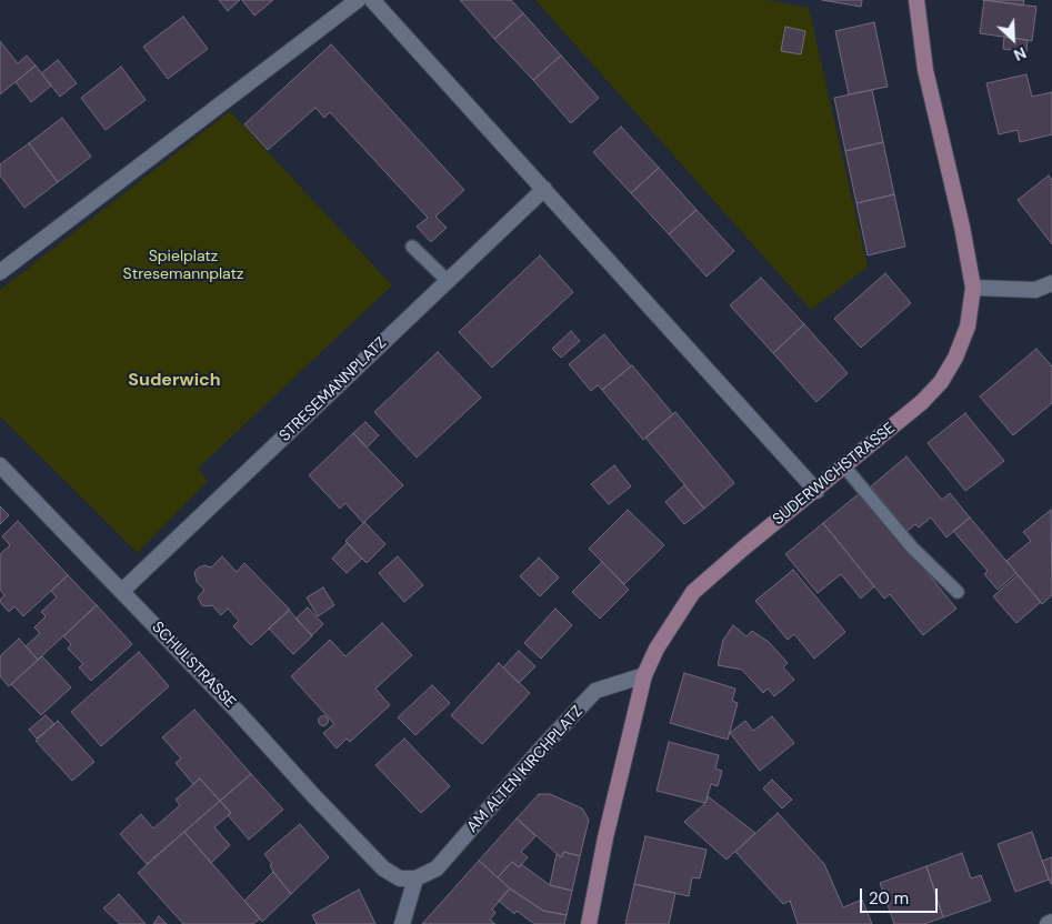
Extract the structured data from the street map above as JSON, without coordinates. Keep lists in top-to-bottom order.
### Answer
{
  "streets": {
    "main road": ["SUDERWICHSTRASSE"],
    "street": ["STRESEMANNPLATZ", "SCHULSTRASSE", "AM ALTEN KIRCHPLATZ"]
  },
  "crossings": [
    ["STRESEMANNPLATZ", "SCHULSTRASSE"],
    ["SUDERWICHSTRASSE", "AM ALTEN KIRCHPLATZ"],
    ["SCHULSTRASSE", "AM ALTEN KIRCHPLATZ"]
  ],
  "districts": ["Suderwich"],
  "parks": ["Spielplatz Stresemannplatz"],
  "scale_bar": "20 m",
  "north": "bottom right"
}
